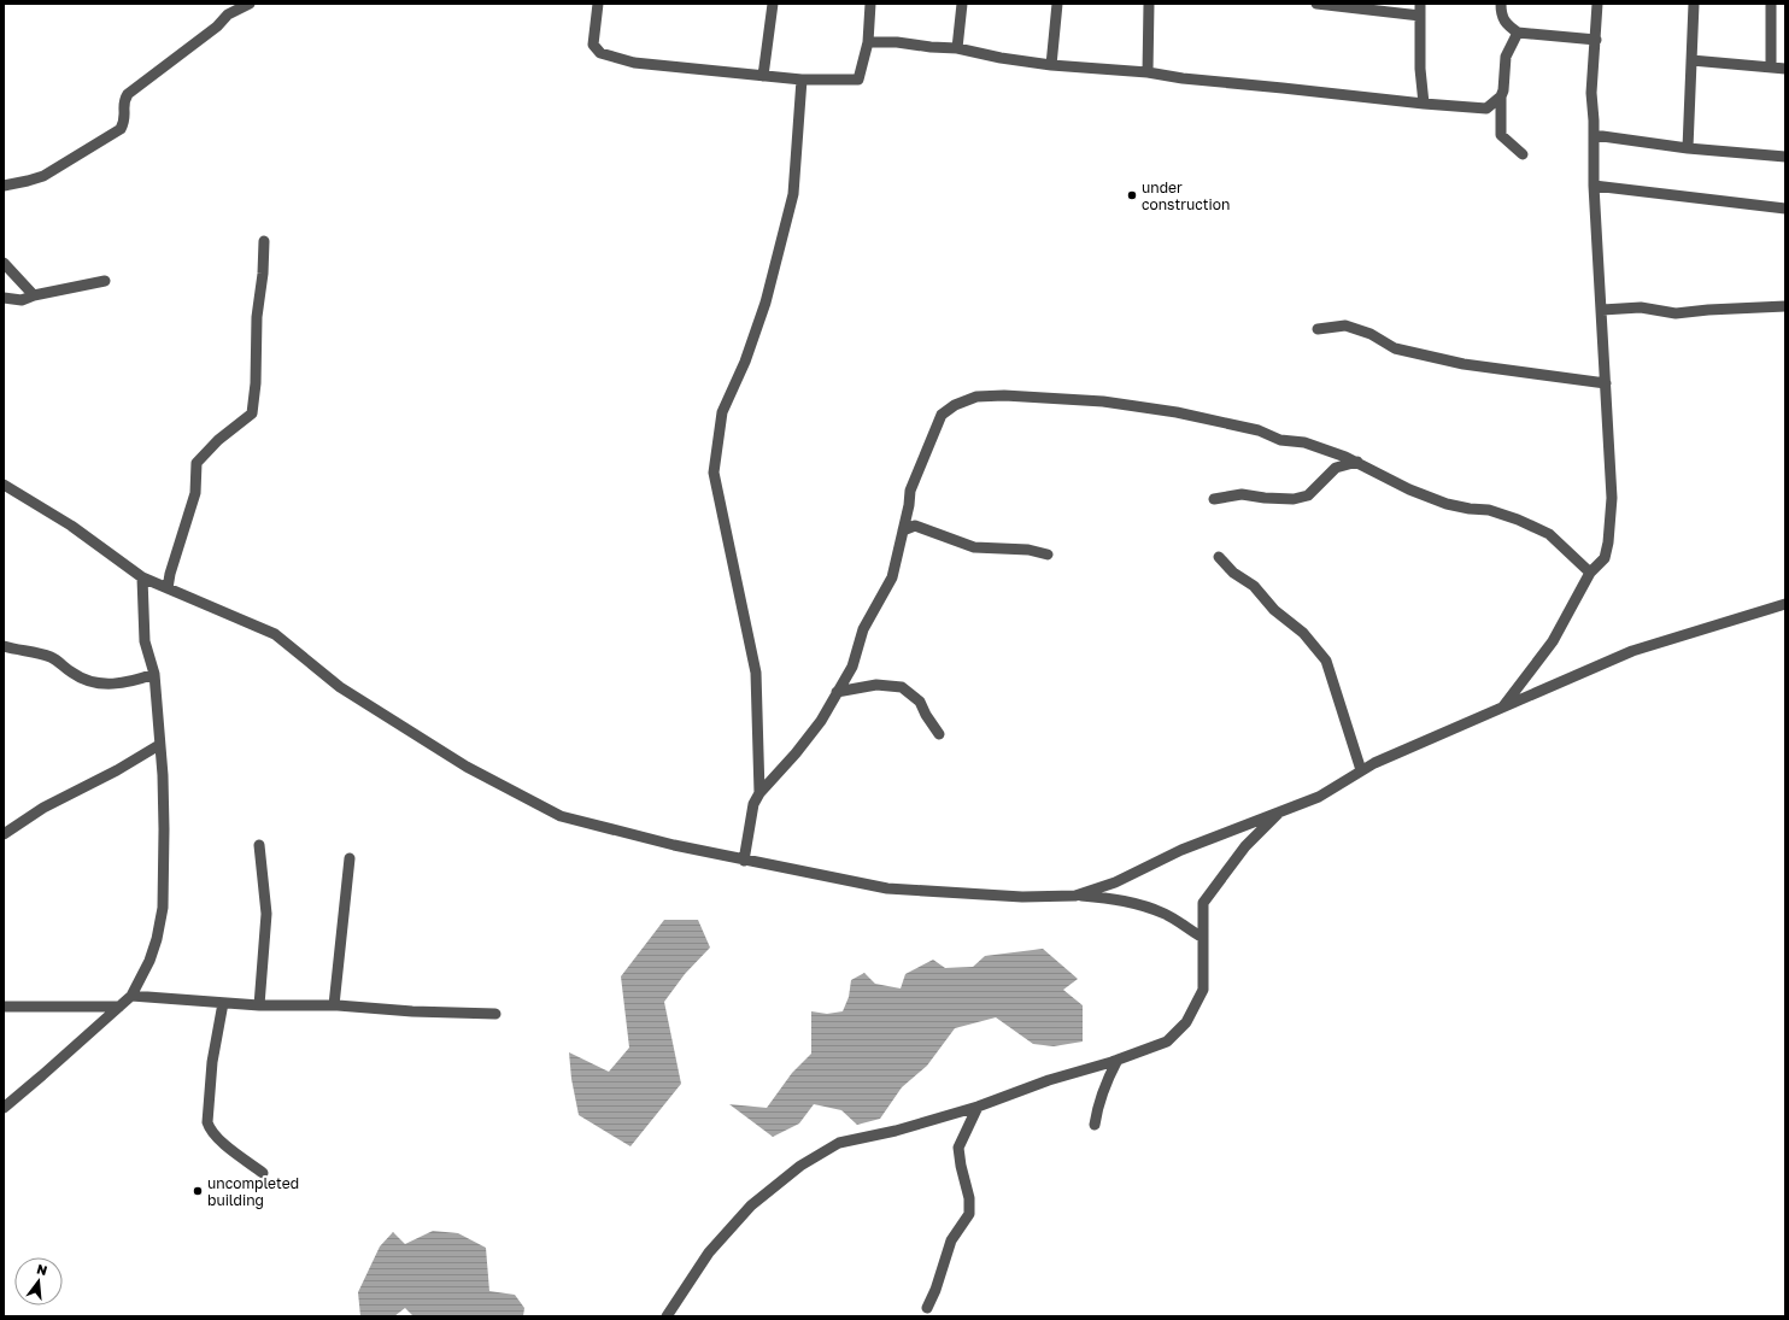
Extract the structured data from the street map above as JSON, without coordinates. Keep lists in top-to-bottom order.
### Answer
{
  "places": ["under construction", "uncompleted building"],
  "north": "top"
}
